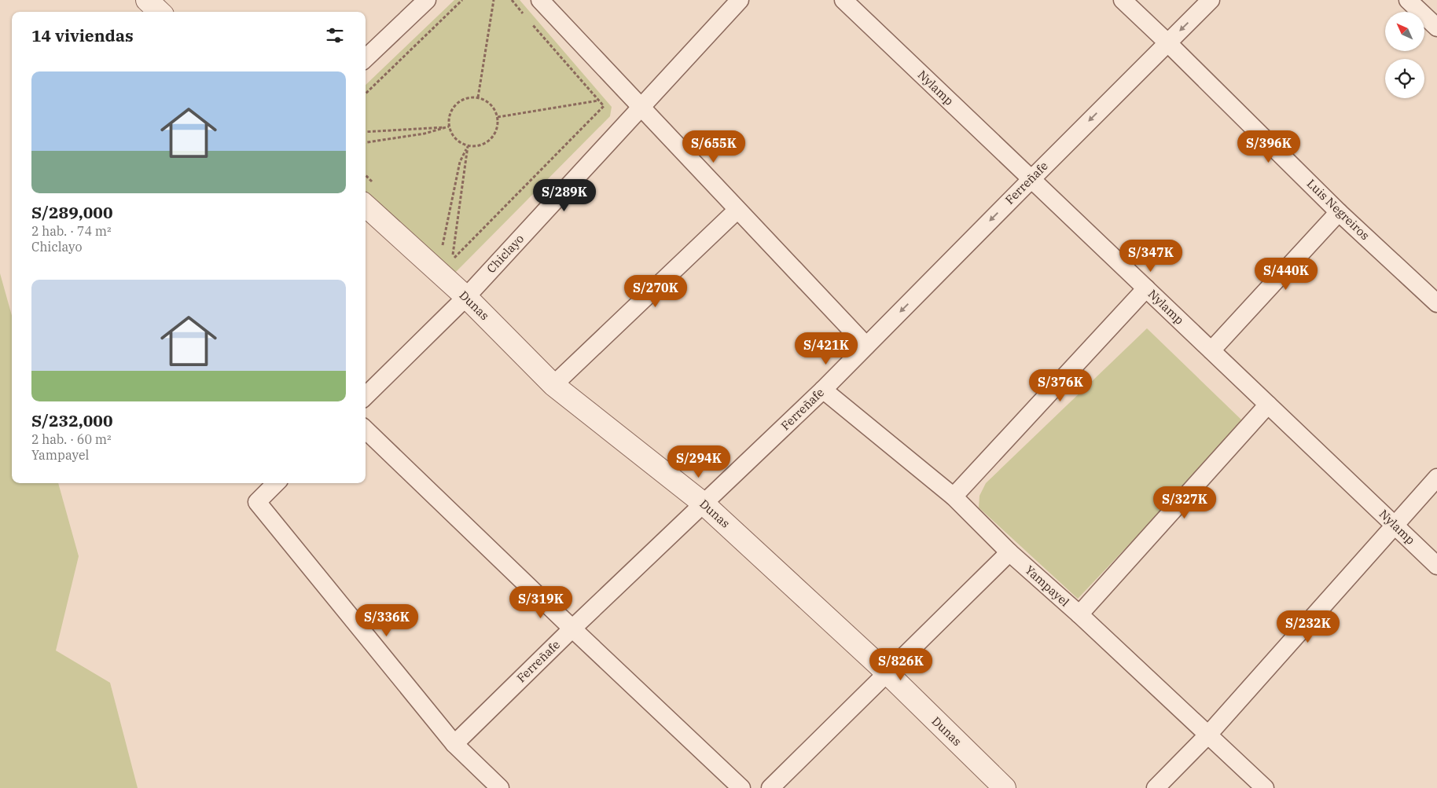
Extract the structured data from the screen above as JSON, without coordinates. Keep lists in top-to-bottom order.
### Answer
{
  "streets": {
    "street": [
      "Nylamp",
      "Ferreñafe",
      "Luis Negreiros",
      "Chiclayo",
      "Dunas",
      "Yampayel"
    ]
  },
  "crossings": [
    ["Nylamp", "Ferreñafe"],
    ["Ferreñafe", "Luis Negreiros"],
    ["Ferreñafe", "Dunas"],
    ["Ferreñafe", "Yampayel"],
    ["Chiclayo", "Dunas"]
  ],
  "one_way": ["Ferreñafe"],
  "north": "top left",
  "page": {
    "heading": "14 viviendas",
    "list": [
      {
        "name": "S/289,000",
        "note": "2 hab. · 74 m² · Chiclayo"
      },
      {
        "name": "S/232,000",
        "note": "2 hab. · 60 m² · Yampayel"
      }
    ],
    "price": [
      "S/655K",
      "S/396K",
      "S/289K",
      "S/347K",
      "S/440K",
      "S/270K",
      "S/421K",
      "S/376K",
      "S/294K",
      "S/327K",
      "S/319K",
      "S/336K",
      "S/232K",
      "S/826K"
    ]
  }
}
